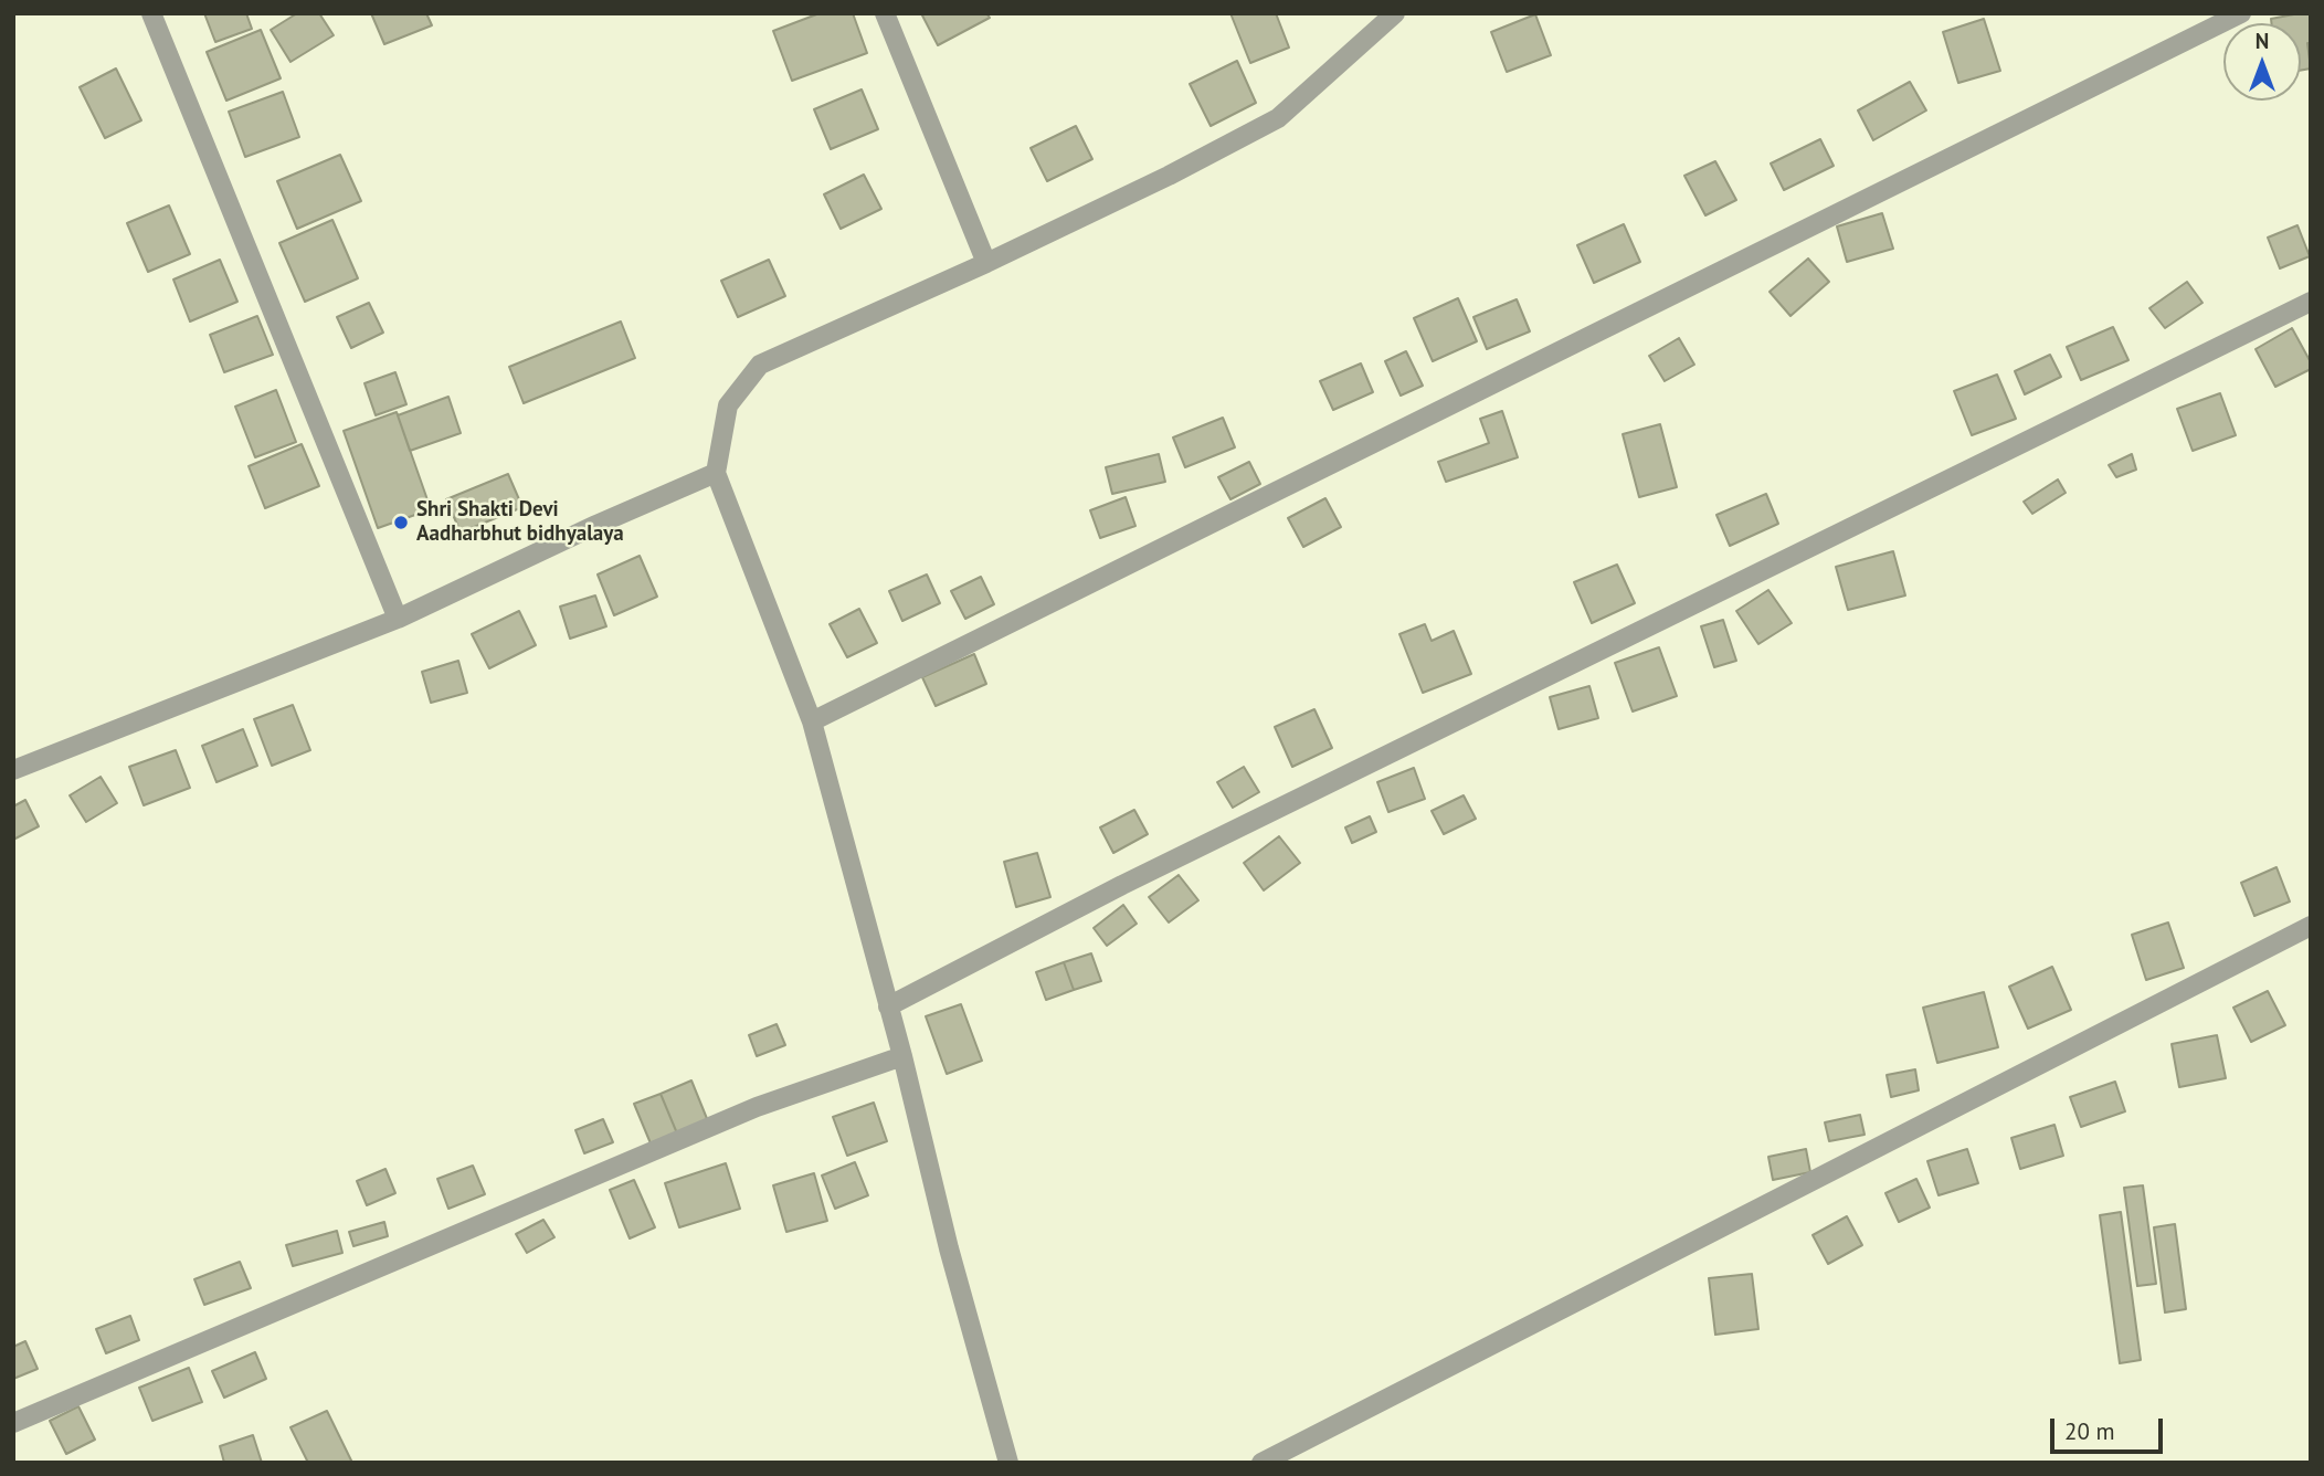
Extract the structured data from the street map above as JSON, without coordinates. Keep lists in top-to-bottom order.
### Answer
{
  "places": ["Shri Shakti Devi Aadharbhut bidhyalaya"],
  "scale_bar": "20 m",
  "north": "top"
}
